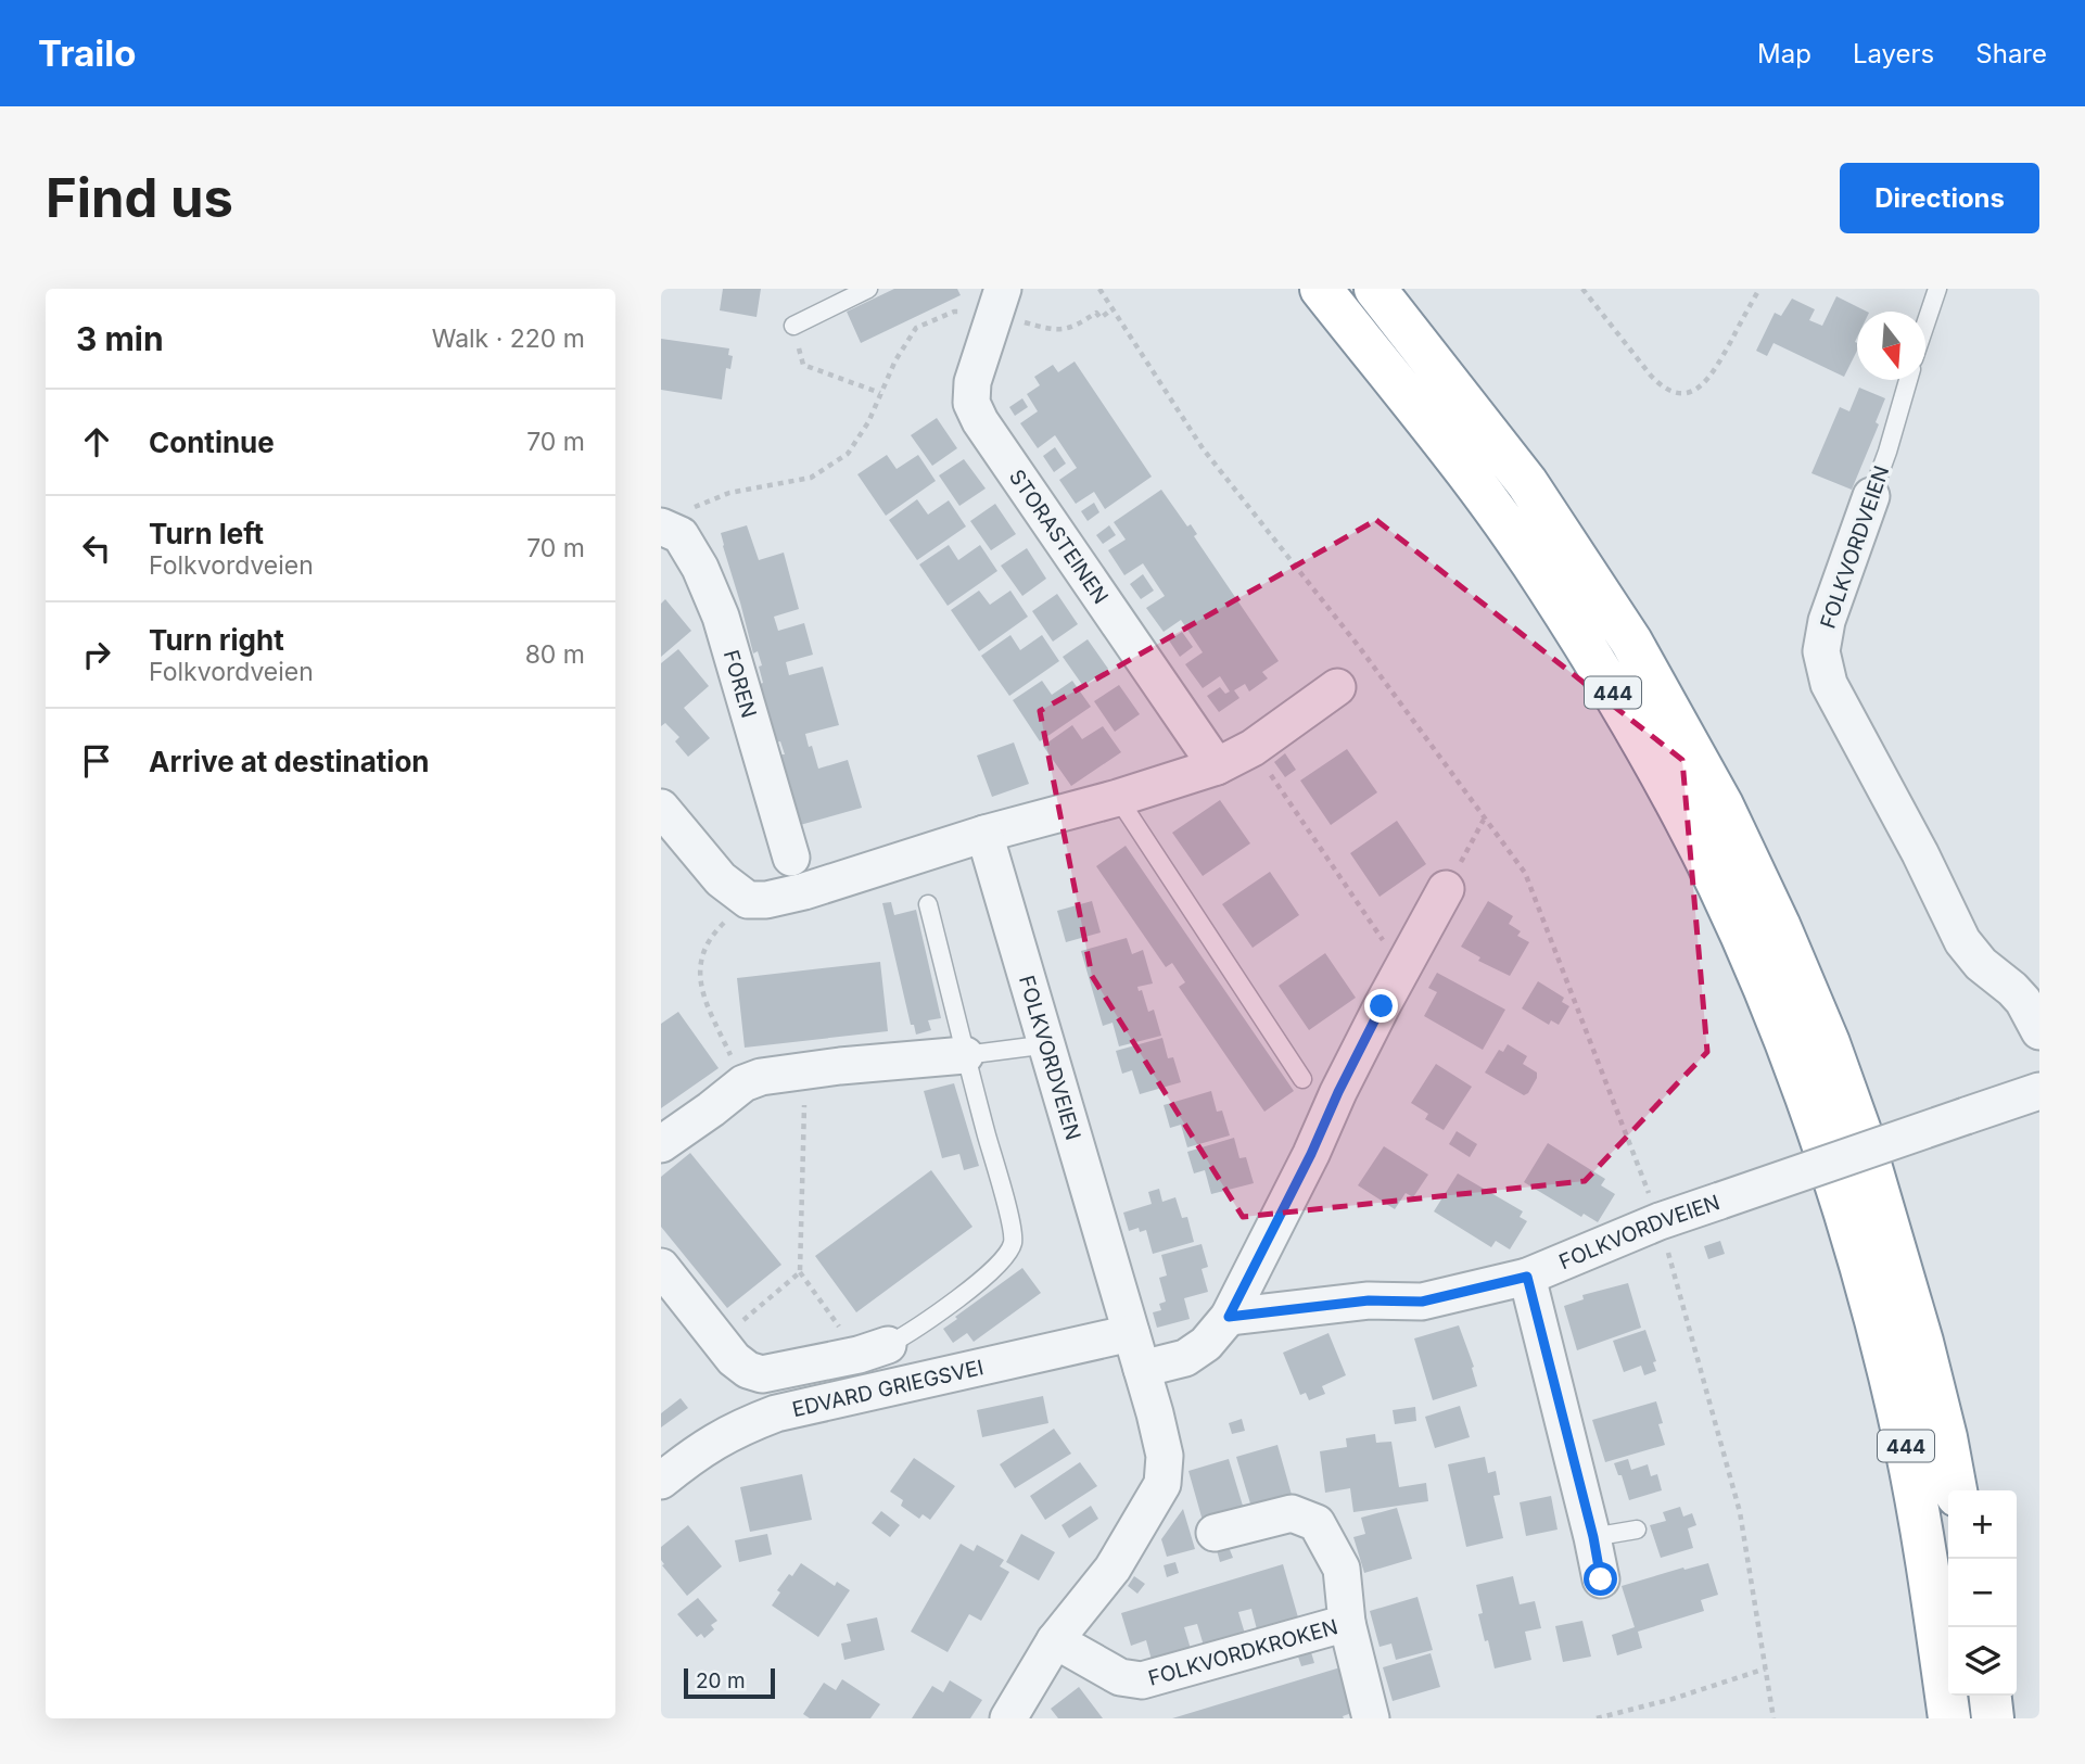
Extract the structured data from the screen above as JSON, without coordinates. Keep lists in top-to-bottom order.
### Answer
{
  "streets": {
    "highway": ["444"],
    "street": [
      "STORASTEINEN",
      "FOLKVORDVEIEN",
      "FOREN",
      "EDVARD GRIEGSVEI",
      "FOLKVORDKROKEN"
    ]
  },
  "crossings": [
    ["FOLKVORDVEIEN", "EDVARD GRIEGSVEI"],
    ["FOLKVORDVEIEN", "FOLKVORDKROKEN"]
  ],
  "scale_bar": "20 m",
  "north": "bottom",
  "page": {
    "header": "Trailo",
    "nav": ["Map", "Layers", "Share"],
    "buttons": "Directions",
    "title": "Find us",
    "heading": ["3 min", "Walk · 220 m"],
    "list": [
      ["Continue", "70 m"],
      ["Turn left", "Folkvordveien", "70 m"],
      ["Turn right", "Folkvordveien", "80 m"],
      "Arrive at destination"
    ],
    "map_buttons": ["+", "−"],
    "scale": "20 m"
  }
}
